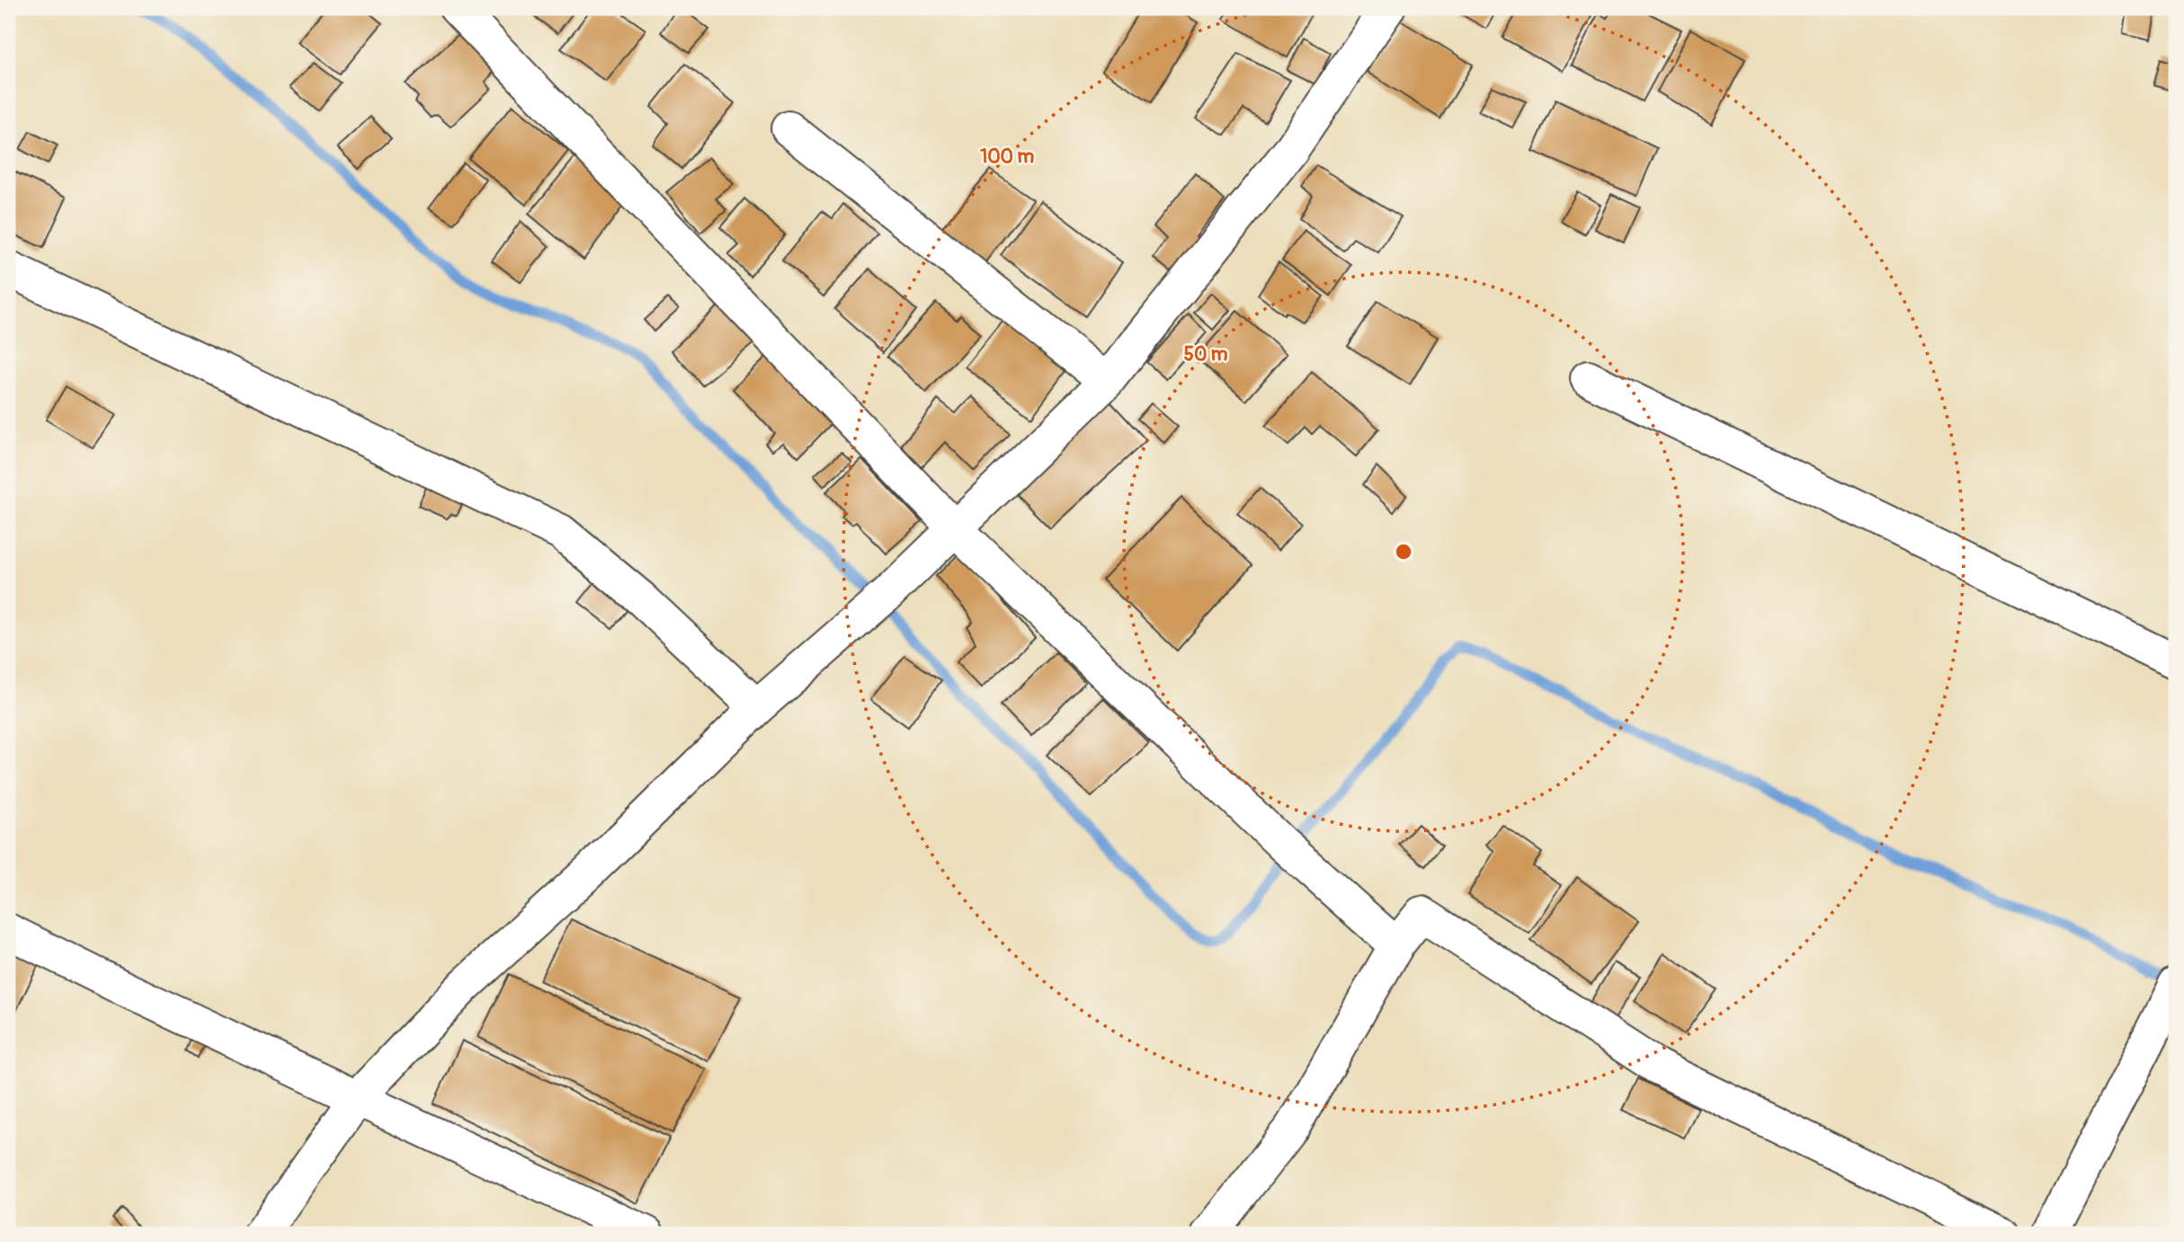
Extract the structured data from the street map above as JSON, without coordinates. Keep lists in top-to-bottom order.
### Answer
{
  "rings": ["100 m", "50 m"]
}
